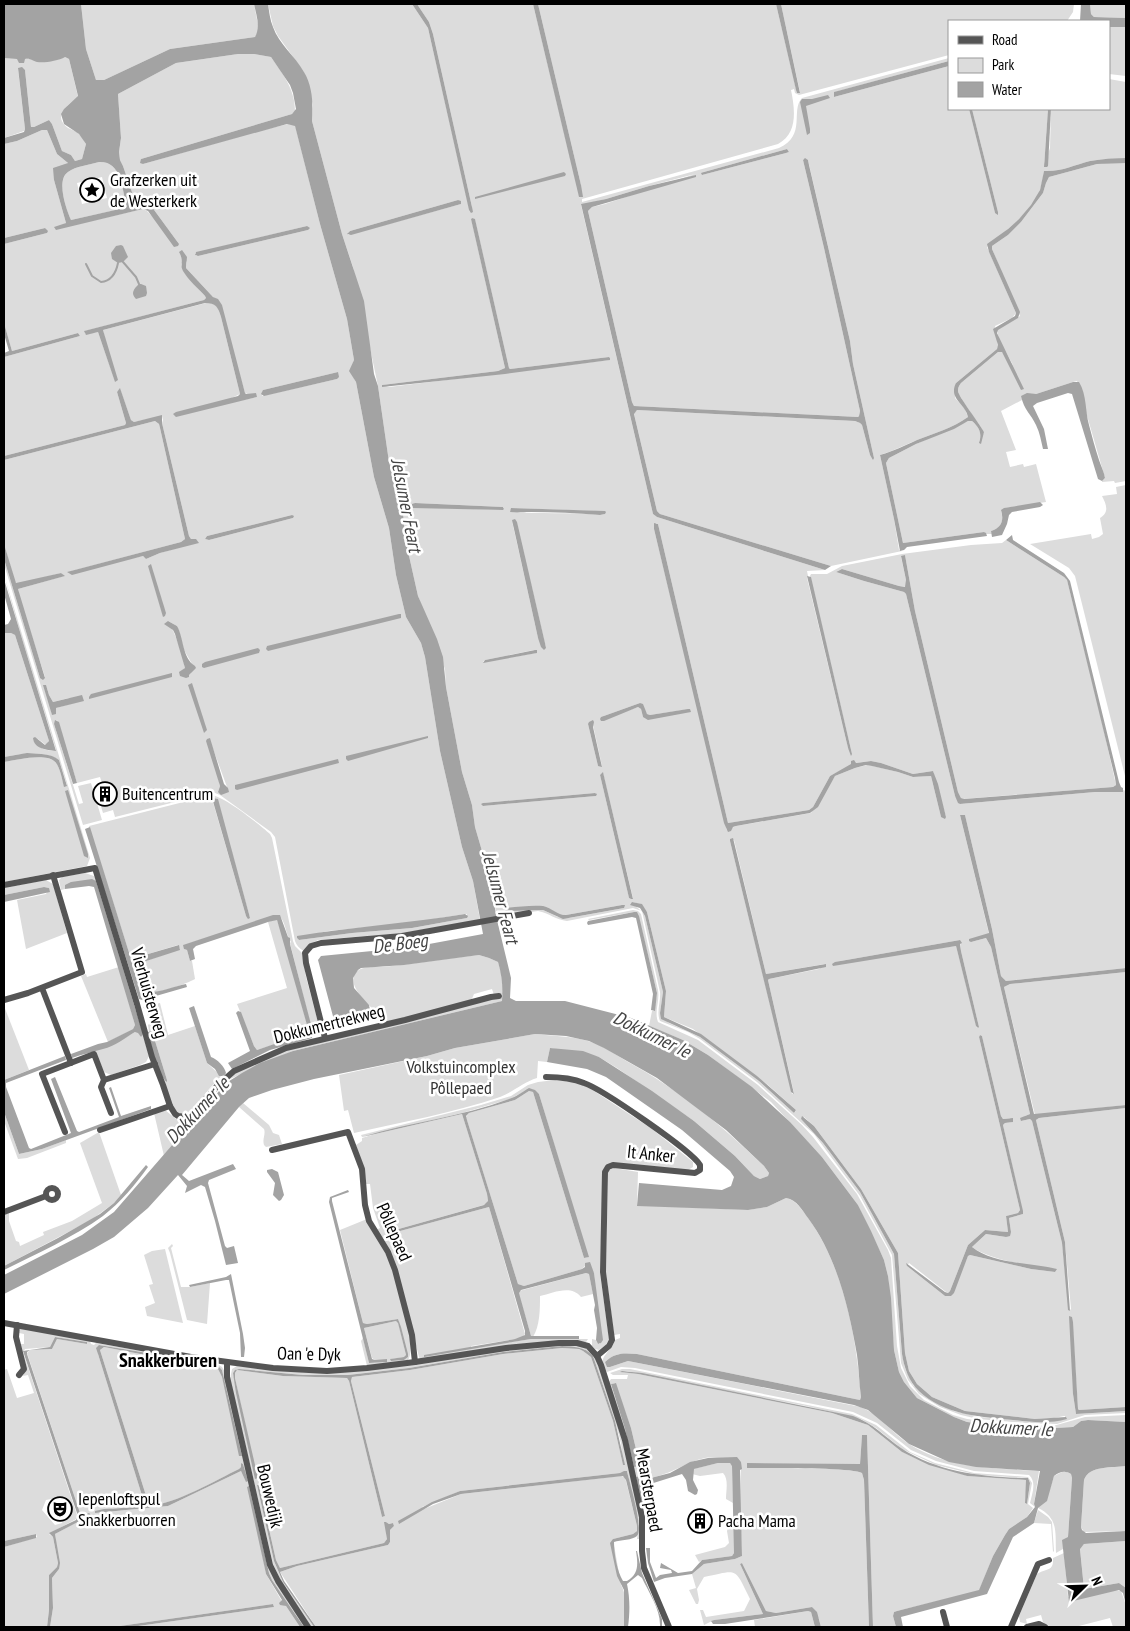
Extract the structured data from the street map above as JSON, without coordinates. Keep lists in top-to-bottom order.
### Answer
{
  "streets": {
    "street": [
      "Vierhuisterweg",
      "Dokkumertrekweg",
      "It Anker",
      "Pôllepaed",
      "Oan 'e Dyk",
      "Mearsterpaed",
      "Bouwedijk"
    ]
  },
  "crossings": [
    ["Vierhuisterweg", "Dokkumertrekweg"],
    ["It Anker", "Oan 'e Dyk"],
    ["It Anker", "Mearsterpaed"],
    ["Pôllepaed", "Oan 'e Dyk"],
    ["Oan 'e Dyk", "Mearsterpaed"],
    ["Oan 'e Dyk", "Bouwedijk"]
  ],
  "districts": ["Snakkerburen"],
  "water": ["Jelsumer Feart", "De Boeg", "Dokkumer Ie"],
  "parks": ["Volkstuincomplex Pôllepaed"],
  "places": {
    "place": ["Grafzerken uit de Westerkerk"],
    "building": ["Buitencentrum", "Pacha Mama"],
    "theatre": ["Iepenloftspul Snakkerbuorren"]
  },
  "legend": ["Road", "Park", "Water"],
  "north": "top right"
}
